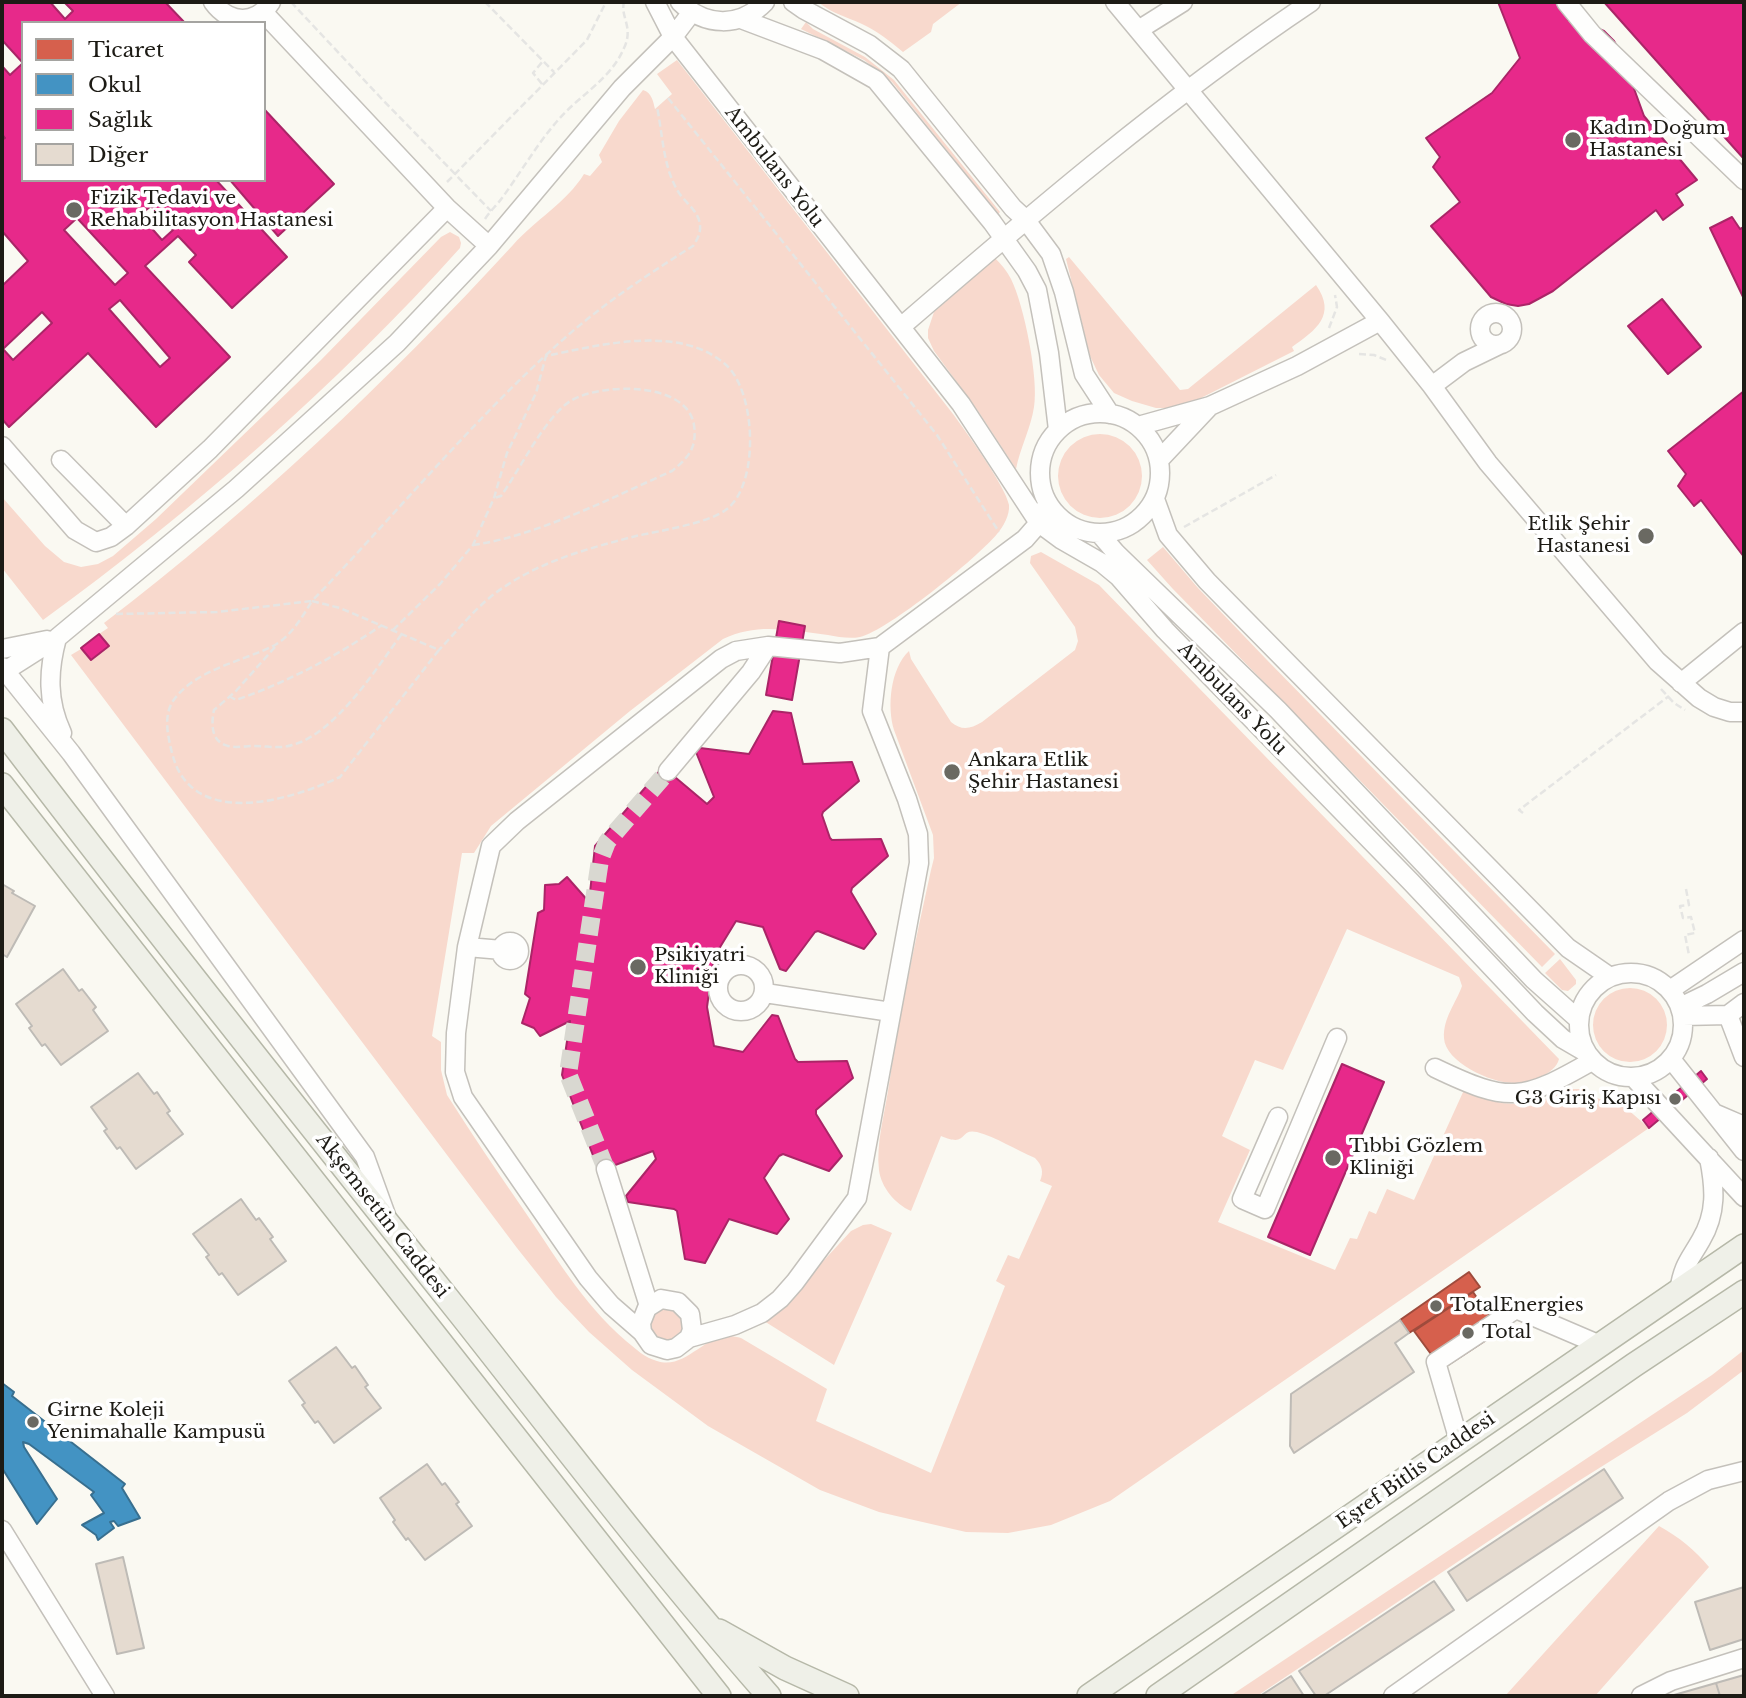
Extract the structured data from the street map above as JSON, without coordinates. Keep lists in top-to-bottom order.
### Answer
{
  "streets": {
    "main road": ["Akşemsettin Caddesi", "Eşref Bitlis Caddesi"],
    "street": ["Ambulans Yolu"]
  },
  "places": [
    "Kadın Doğum Hastanesi",
    "Fizik Tedavi ve Rehabilitasyon Hastanesi",
    "Etlik Şehir Hastanesi",
    "Ankara Etlik Şehir Hastanesi",
    "Psikiyatri Kliniği",
    "G3 Giriş Kapısı",
    "Tıbbi Gözlem Kliniği",
    "TotalEnergies",
    "Total",
    "Girne Koleji Yenimahalle Kampusü"
  ],
  "legend": [
    "Ticaret",
    "Okul",
    "Sağlık",
    "Diğer"
  ]
}
